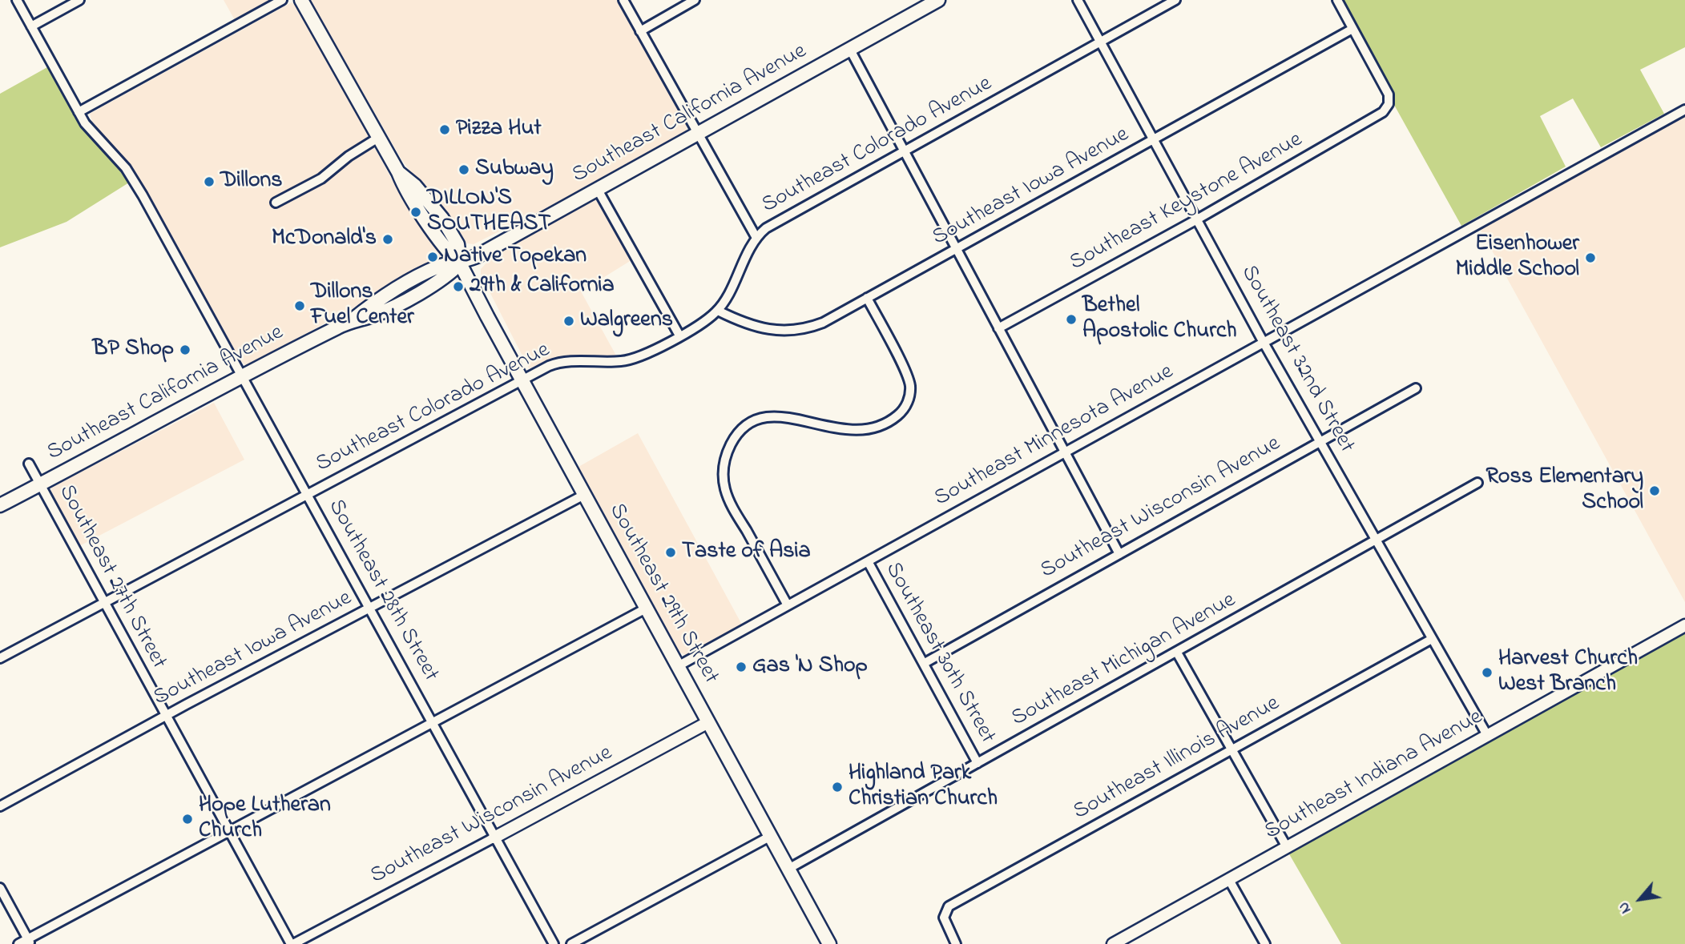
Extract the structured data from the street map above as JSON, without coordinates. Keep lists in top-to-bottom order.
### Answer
{
  "streets": {
    "main road": ["Southeast California Avenue", "Southeast 29th Street"],
    "street": [
      "Southeast Colorado Avenue",
      "Southeast Iowa Avenue",
      "Southeast Keystone Avenue",
      "Southeast 32nd Street",
      "Southeast Minnesota Avenue",
      "Southeast Wisconsin Avenue",
      "Southeast 27th Street",
      "Southeast 28th Street",
      "Southeast 30th Street",
      "Southeast Michigan Avenue",
      "Southeast Illinois Avenue",
      "Southeast Indiana Avenue"
    ]
  },
  "crossings": [
    ["Southeast California Avenue", "Southeast 27th Street"],
    ["Southeast California Avenue", "Southeast 28th Street"],
    ["Southeast California Avenue", "Southeast 29th Street"],
    ["Southeast Colorado Avenue", "Southeast Iowa Avenue"],
    ["Southeast Colorado Avenue", "Southeast 32nd Street"],
    ["Southeast Colorado Avenue", "Southeast 27th Street"],
    ["Southeast Colorado Avenue", "Southeast 28th Street"],
    ["Southeast Colorado Avenue", "Southeast 29th Street"],
    ["Southeast Iowa Avenue", "Southeast Keystone Avenue"],
    ["Southeast Iowa Avenue", "Southeast 32nd Street"],
    ["Southeast Iowa Avenue", "Southeast 27th Street"],
    ["Southeast Iowa Avenue", "Southeast 28th Street"],
    ["Southeast Iowa Avenue", "Southeast 29th Street"],
    ["Southeast Keystone Avenue", "Southeast 32nd Street"],
    ["Southeast 32nd Street", "Southeast Minnesota Avenue"],
    ["Southeast 32nd Street", "Southeast Wisconsin Avenue"],
    ["Southeast 32nd Street", "Southeast Michigan Avenue"],
    ["Southeast 32nd Street", "Southeast Illinois Avenue"],
    ["Southeast 32nd Street", "Southeast Indiana Avenue"],
    ["Southeast Minnesota Avenue", "Southeast 29th Street"],
    ["Southeast Minnesota Avenue", "Southeast 30th Street"],
    ["Southeast Wisconsin Avenue", "Southeast 27th Street"],
    ["Southeast Wisconsin Avenue", "Southeast 28th Street"],
    ["Southeast Wisconsin Avenue", "Southeast 29th Street"],
    ["Southeast Wisconsin Avenue", "Southeast 30th Street"],
    ["Southeast 29th Street", "Southeast Michigan Avenue"],
    ["Southeast 30th Street", "Southeast Michigan Avenue"]
  ],
  "places": [
    "Pizza Hut",
    "Subway",
    "Dillons",
    "DILLON'S SOUTHEAST",
    "McDonald's",
    "Native Topekan",
    "Eisenhower Middle School",
    "29th & California",
    "Dillons Fuel Center",
    "Bethel Apostolic Church",
    "Walgreens",
    "BP Shop",
    "Ross Elementary School",
    "Taste of Asia",
    "Gas 'N Shop",
    "Harvest Church West Branch",
    "Highland Park Christian Church",
    "Hope Lutheran Church"
  ],
  "north": "bottom left"
}
